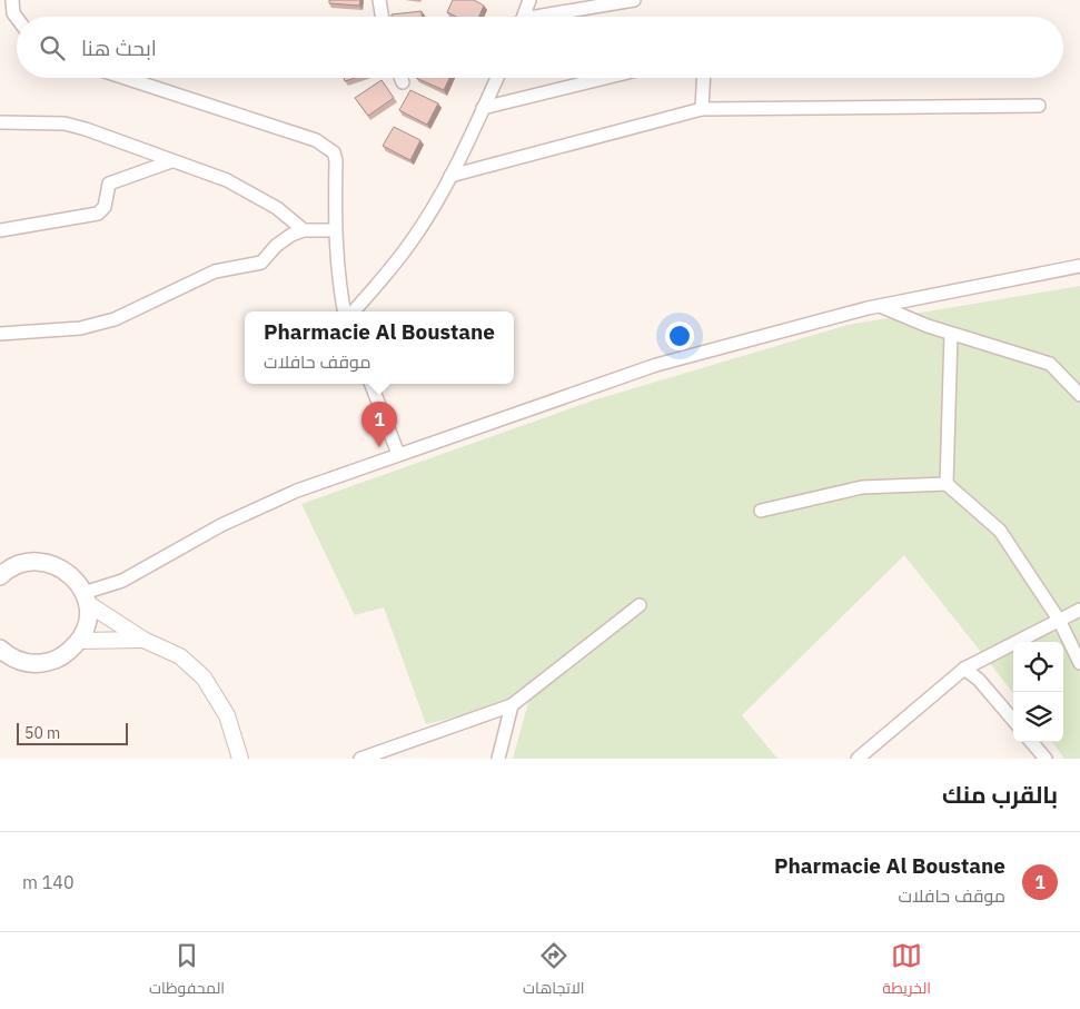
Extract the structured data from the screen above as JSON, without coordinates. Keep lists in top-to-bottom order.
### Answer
{
  "scale_bar": "50 m",
  "page": {
    "search": "ابحث هنا",
    "popup": ["Pharmacie Al Boustane", "موقف حافلات"],
    "pins": "1",
    "scale": "50 m",
    "heading": "بالقرب منك",
    "list": [
      {
        "mark": "1",
        "name": "Pharmacie Al Boustane",
        "note": "موقف حافلات",
        "value": "140 m"
      }
    ],
    "nav": ["الخريطة", "الاتجاهات", "المحفوظات"]
  }
}
